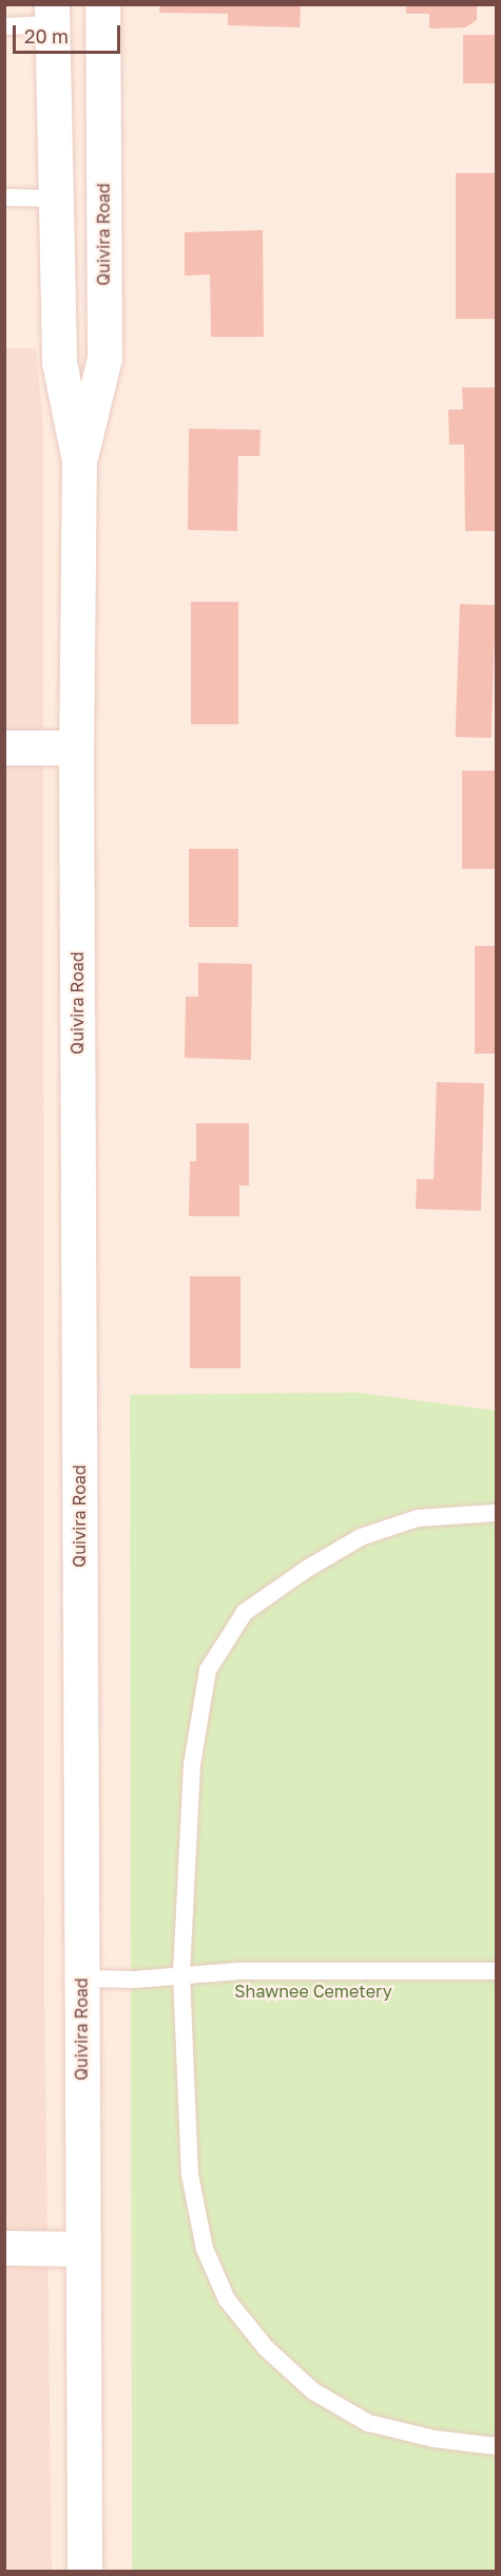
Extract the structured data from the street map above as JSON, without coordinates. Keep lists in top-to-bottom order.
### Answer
{
  "streets": {
    "main road": ["Quivira Road"]
  },
  "parks": ["Shawnee Cemetery"],
  "scale_bar": "20 m"
}
